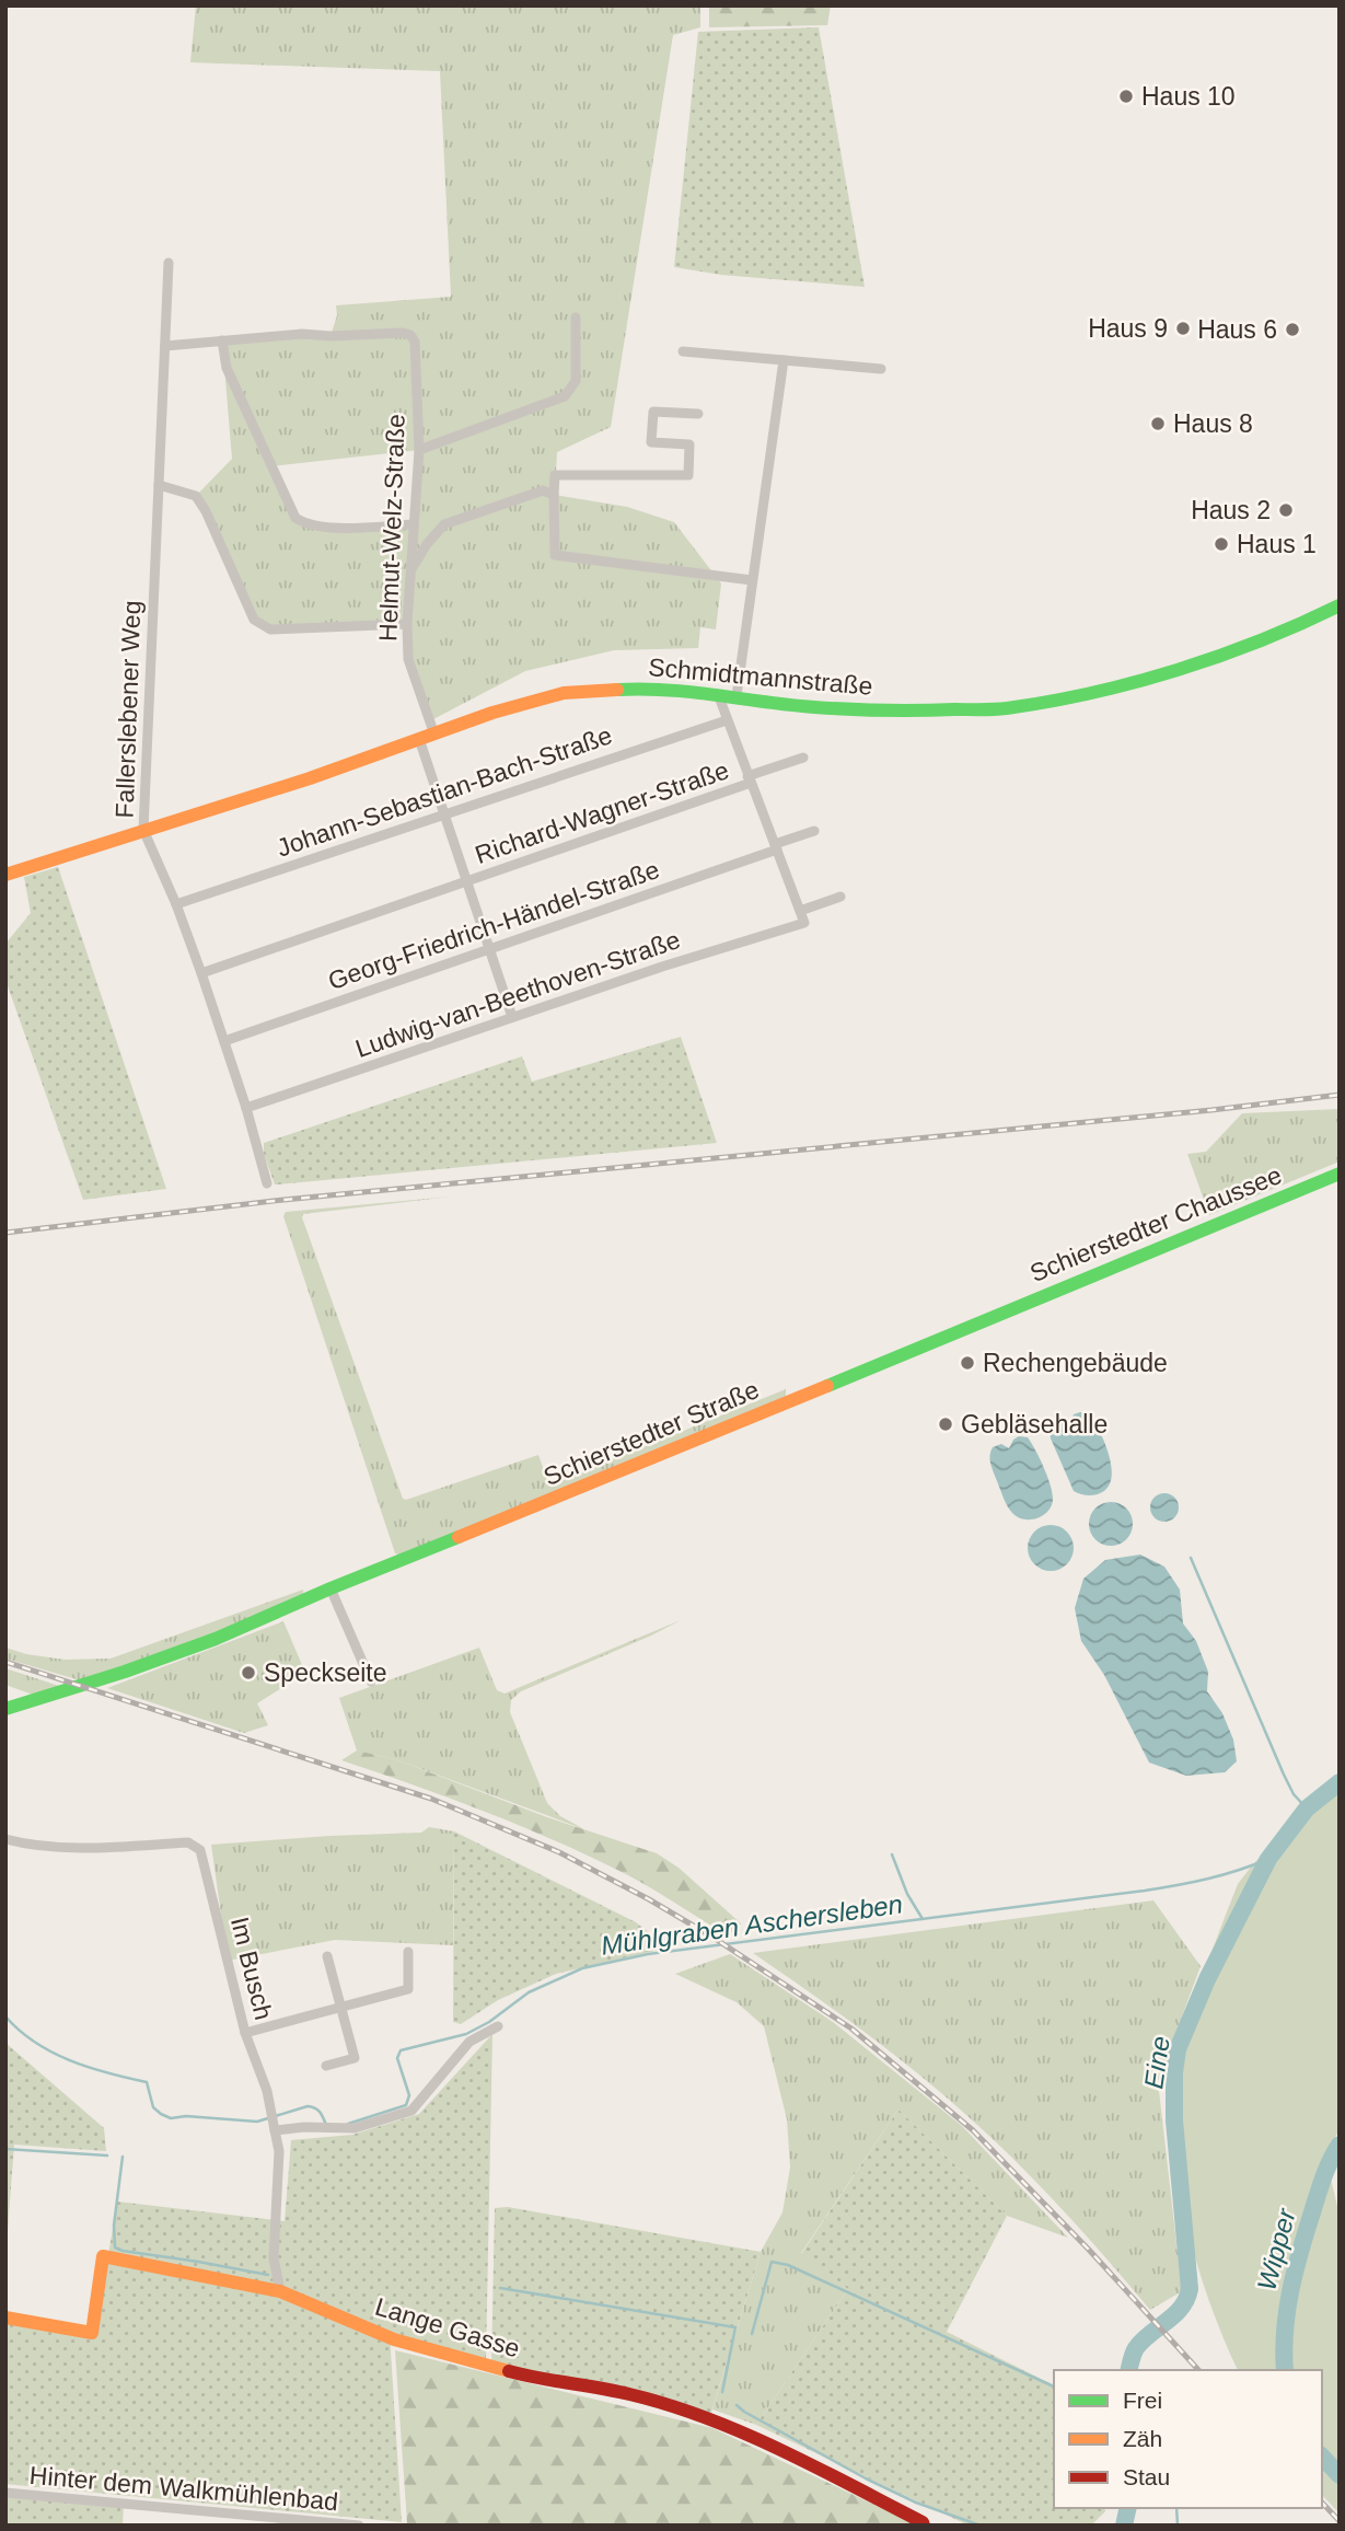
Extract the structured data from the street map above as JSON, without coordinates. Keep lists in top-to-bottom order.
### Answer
{
  "streets": {
    "street": [
      "Helmut-Welz-Straße",
      "Schmidtmannstraße",
      "Fallerslebener Weg",
      "Johann-Sebastian-Bach-Straße",
      "Richard-Wagner-Straße",
      "Georg-Friedrich-Händel-Straße",
      "Ludwig-van-Beethoven-Straße",
      "Schierstedter Chaussee",
      "Schierstedter Straße",
      "Im Busch",
      "Lange Gasse",
      "Hinter dem Walkmühlenbad"
    ]
  },
  "crossings": [
    ["Helmut-Welz-Straße", "Schmidtmannstraße"],
    ["Helmut-Welz-Straße", "Fallerslebener Weg"],
    ["Schmidtmannstraße", "Fallerslebener Weg"],
    ["Schmidtmannstraße", "Richard-Wagner-Straße"],
    ["Fallerslebener Weg", "Johann-Sebastian-Bach-Straße"],
    ["Fallerslebener Weg", "Richard-Wagner-Straße"],
    ["Fallerslebener Weg", "Georg-Friedrich-Händel-Straße"],
    ["Fallerslebener Weg", "Ludwig-van-Beethoven-Straße"],
    ["Johann-Sebastian-Bach-Straße", "Richard-Wagner-Straße"],
    ["Richard-Wagner-Straße", "Georg-Friedrich-Händel-Straße"],
    ["Richard-Wagner-Straße", "Ludwig-van-Beethoven-Straße"],
    ["Schierstedter Chaussee", "Schierstedter Straße"],
    ["Im Busch", "Lange Gasse"]
  ],
  "water": ["Mühlgraben Aschersleben", "Eine", "Wipper"],
  "places": [
    "Haus 10",
    "Haus 9",
    "Haus 6",
    "Haus 8",
    "Haus 2",
    "Haus 1",
    "Rechengebäude",
    "Gebläsehalle",
    "Speckseite"
  ],
  "legend": ["Frei", "Zäh", "Stau"]
}
